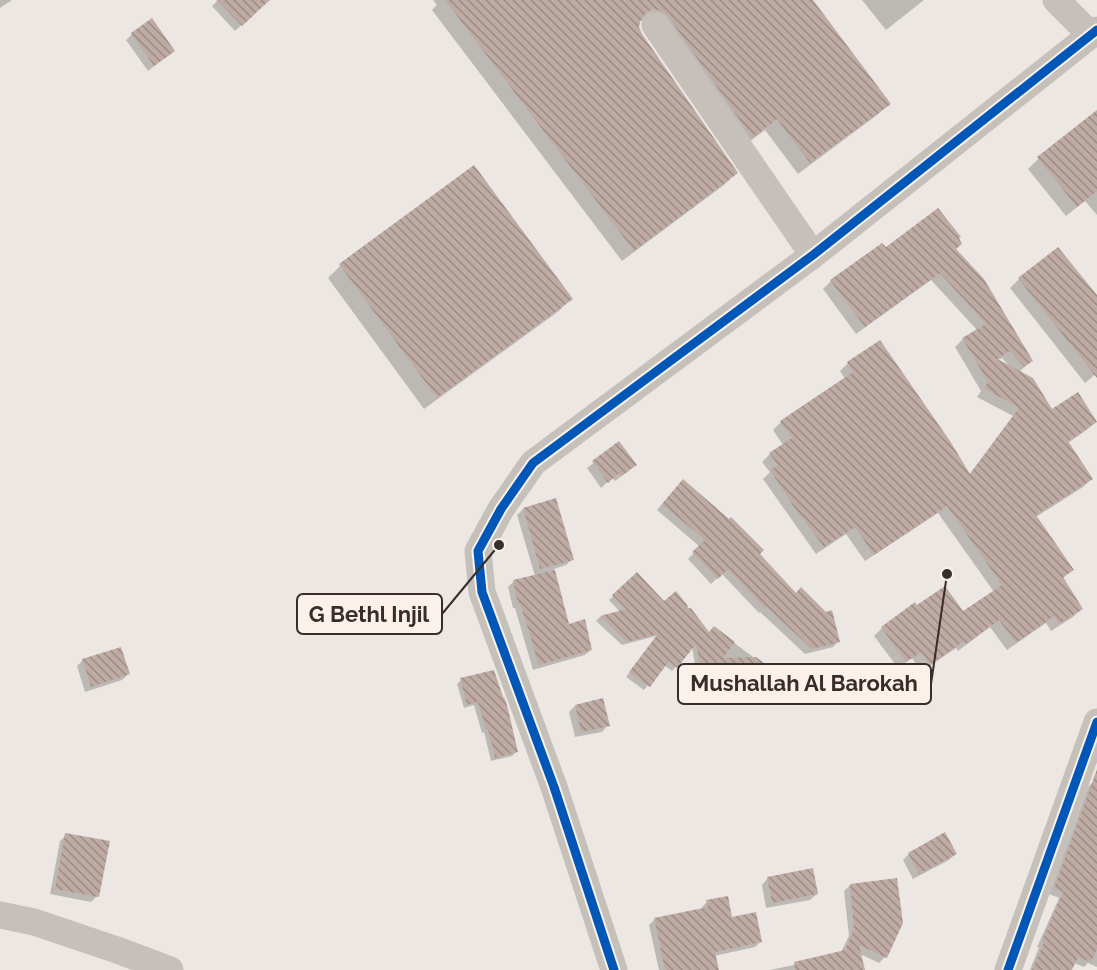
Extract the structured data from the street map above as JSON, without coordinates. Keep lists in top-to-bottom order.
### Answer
{
  "places": ["G Bethl Injil", "Mushallah Al Barokah"]
}
